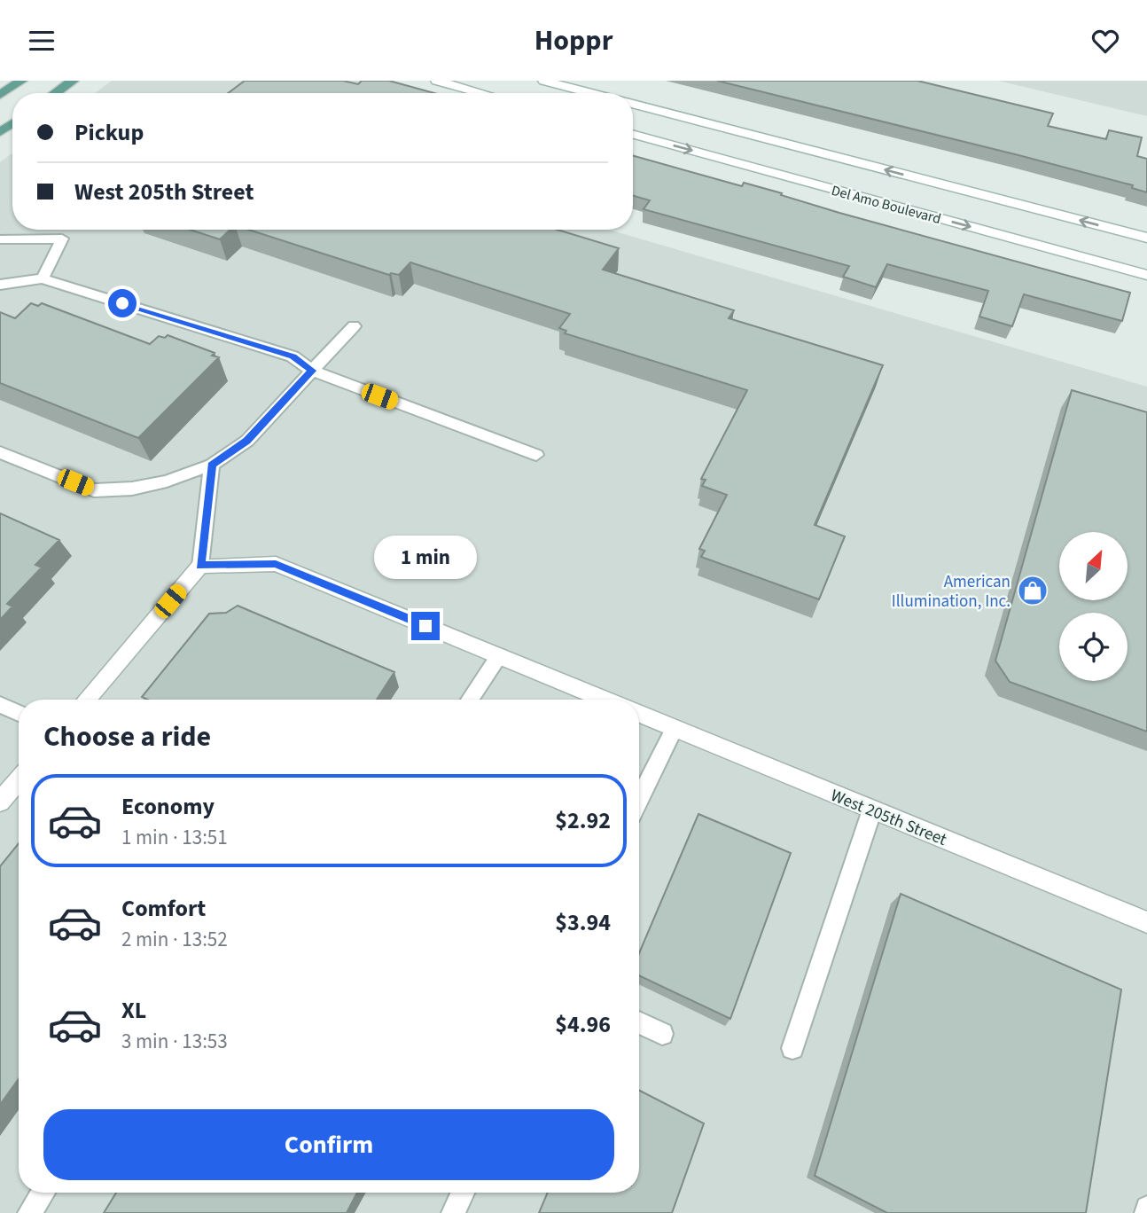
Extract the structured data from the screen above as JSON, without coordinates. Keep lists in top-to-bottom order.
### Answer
{
  "streets": {
    "main road": ["Del Amo Boulevard", "West 205th Street"]
  },
  "places": {
    "shop": ["American Illumination, Inc."]
  },
  "north": "top right",
  "page": {
    "header": "Hoppr",
    "banner": ["Pickup", "West 205th Street"],
    "bubble": "1 min",
    "heading": "Choose a ride",
    "list": [
      {
        "name": "Economy",
        "note": "1 min · 13:51",
        "value": "$2.92"
      },
      {
        "name": "Comfort",
        "note": "2 min · 13:52",
        "value": "$3.94"
      },
      {
        "name": "XL",
        "note": "3 min · 13:53",
        "value": "$4.96"
      }
    ],
    "buttons": "Confirm"
  }
}
